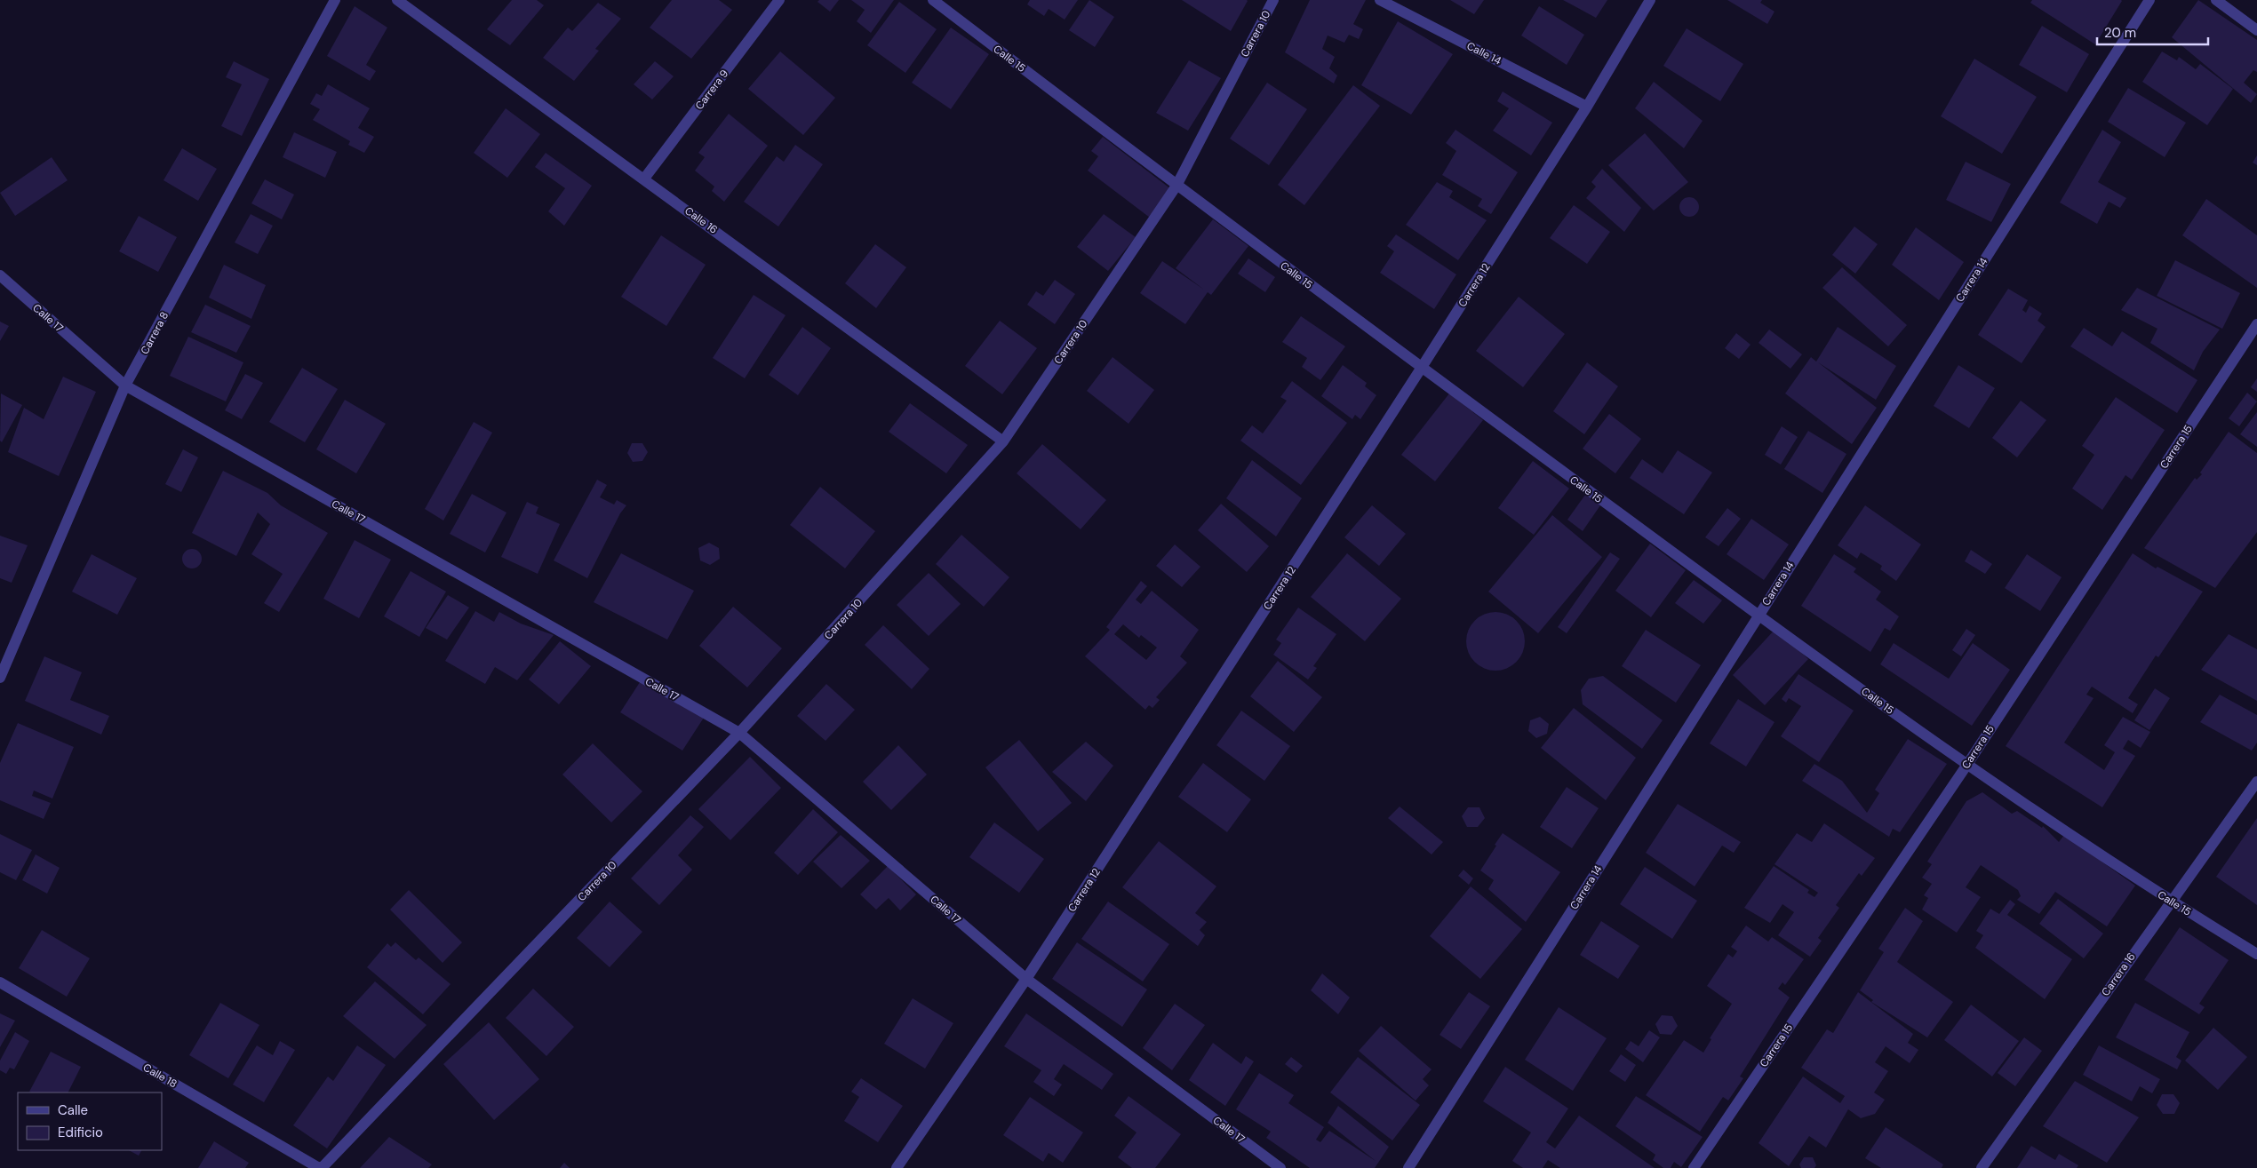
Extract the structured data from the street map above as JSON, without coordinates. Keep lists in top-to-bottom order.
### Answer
{
  "streets": {
    "street": [
      "Carrera 10",
      "Calle 14",
      "Calle 15",
      "Carrera 9",
      "Calle 16",
      "Carrera 14",
      "Carrera 12",
      "Calle 17",
      "Carrera 8",
      "Carrera 15",
      "Carrera 16",
      "Calle 18"
    ]
  },
  "crossings": [
    ["Carrera 10", "Calle 15"],
    ["Carrera 10", "Calle 16"],
    ["Carrera 10", "Calle 17"],
    ["Carrera 10", "Calle 18"],
    ["Calle 14", "Carrera 12"],
    ["Calle 15", "Carrera 14"],
    ["Calle 15", "Carrera 12"],
    ["Calle 15", "Carrera 15"],
    ["Calle 15", "Carrera 16"],
    ["Carrera 9", "Calle 16"],
    ["Carrera 12", "Calle 17"],
    ["Calle 17", "Carrera 8"]
  ],
  "legend": ["Calle", "Edificio"],
  "scale_bar": "20 m"
}
